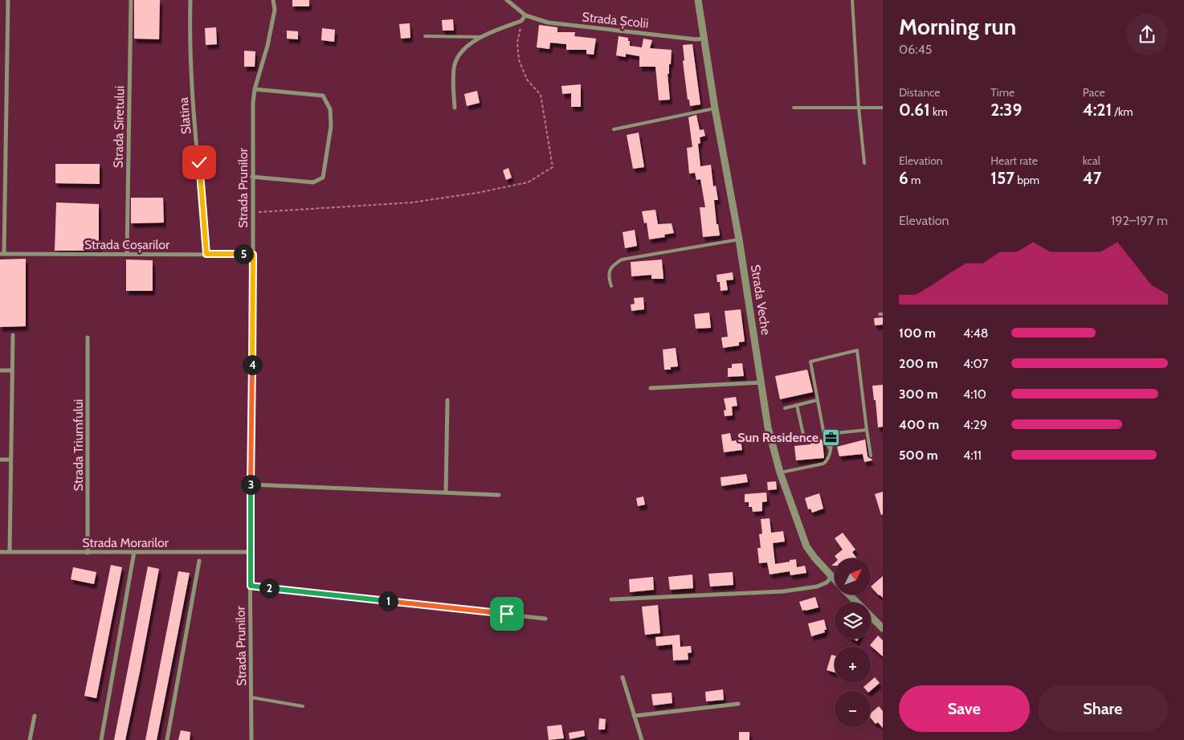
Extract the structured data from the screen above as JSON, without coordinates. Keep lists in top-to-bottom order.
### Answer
{
  "streets": {
    "street": [
      "Strada Școlii",
      "Slatina",
      "Strada Siretului",
      "Strada Prunilor",
      "Strada Coșarilor",
      "Strada Veche",
      "Strada Triumfului",
      "Strada Morarilor"
    ]
  },
  "crossings": [
    ["Strada Școlii", "Strada Veche"],
    ["Slatina", "Strada Coșarilor"],
    ["Strada Siretului", "Strada Coșarilor"],
    ["Strada Prunilor", "Strada Coșarilor"],
    ["Strada Prunilor", "Strada Morarilor"],
    ["Strada Triumfului", "Strada Morarilor"]
  ],
  "places": {
    "office": ["Sun Residence"]
  },
  "north": "top right",
  "page": {
    "heading": ["Morning run", "06:45"],
    "stats": [
      ["Distance", "0.61 km"],
      ["Time", "2:39"],
      ["Pace", "4:21 /km"],
      ["Elevation", "6 m"],
      ["Heart rate", "157 bpm"],
      ["kcal", "47"]
    ],
    "chart": ["Elevation", "192–197 m"],
    "pins": [
      "5",
      "4",
      "3",
      "2",
      "1"
    ],
    "list": [
      {
        "name": "100 m",
        "note": "4:48"
      },
      {
        "name": "200 m",
        "note": "4:07"
      },
      {
        "name": "300 m",
        "note": "4:10"
      },
      {
        "name": "400 m",
        "note": "4:29"
      },
      {
        "name": "500 m",
        "note": "4:11"
      }
    ],
    "map_buttons": ["+", "−"],
    "buttons": ["Save", "Share"]
  }
}
